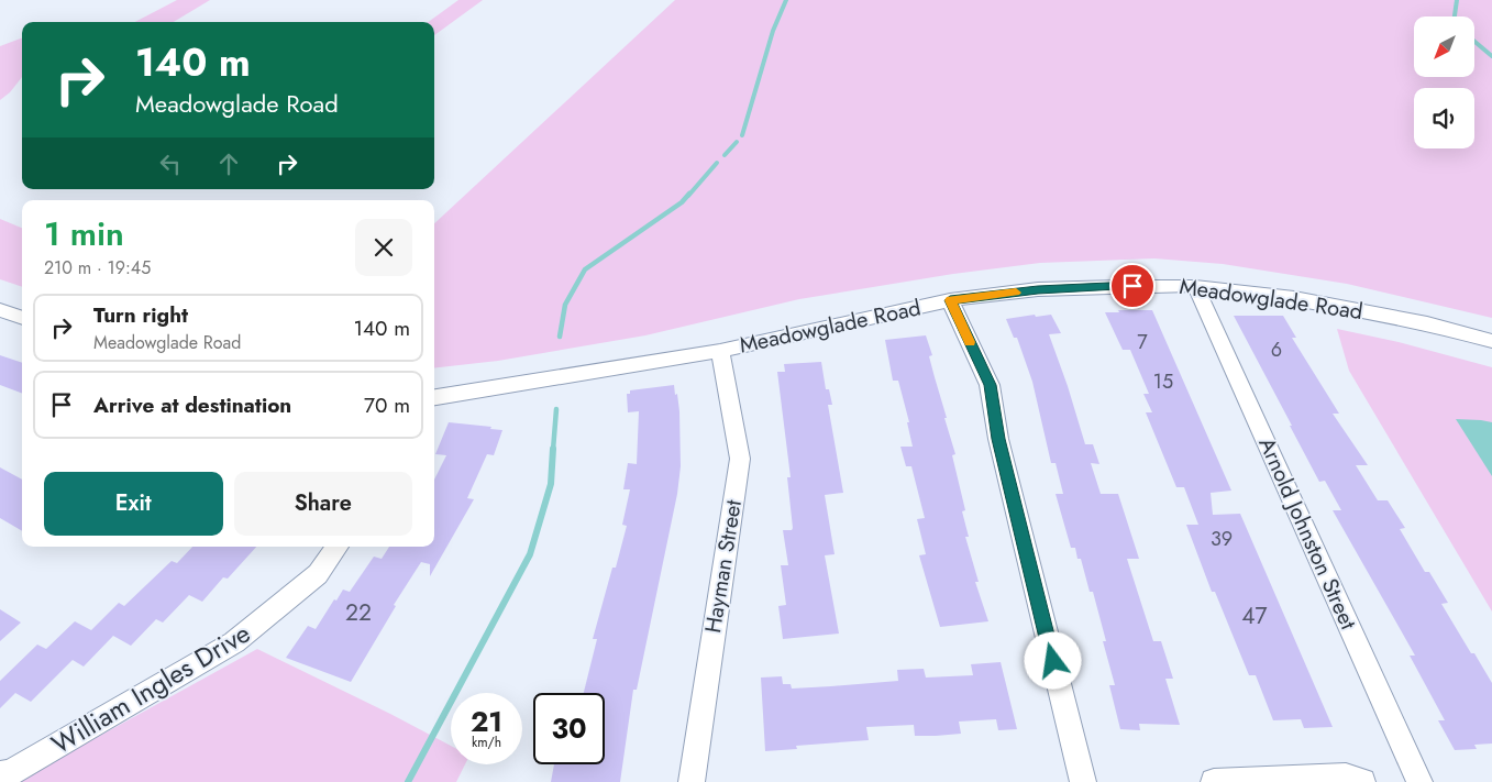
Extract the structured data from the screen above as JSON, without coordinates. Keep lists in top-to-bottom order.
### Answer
{
  "streets": {
    "street": [
      "Meadowglade Road",
      "Arnold Johnston Street",
      "Hayman Street",
      "William Ingles Drive"
    ]
  },
  "crossings": [
    ["Meadowglade Road", "Arnold Johnston Street"],
    ["Meadowglade Road", "Hayman Street"]
  ],
  "house_numbers": [
    "7",
    "6",
    "15",
    "39",
    "22",
    "47"
  ],
  "north": "bottom left",
  "page": {
    "turn": ["140 m", "Meadowglade Road"],
    "heading": ["1 min", "210 m · 19:45"],
    "list": [
      {
        "name": "Turn right",
        "note": "Meadowglade Road",
        "value": "140 m"
      },
      {
        "name": "Arrive at destination",
        "value": "70 m"
      }
    ],
    "buttons": ["Exit", "Share"],
    "speed": "21 km/h",
    "limit": "30"
  }
}
